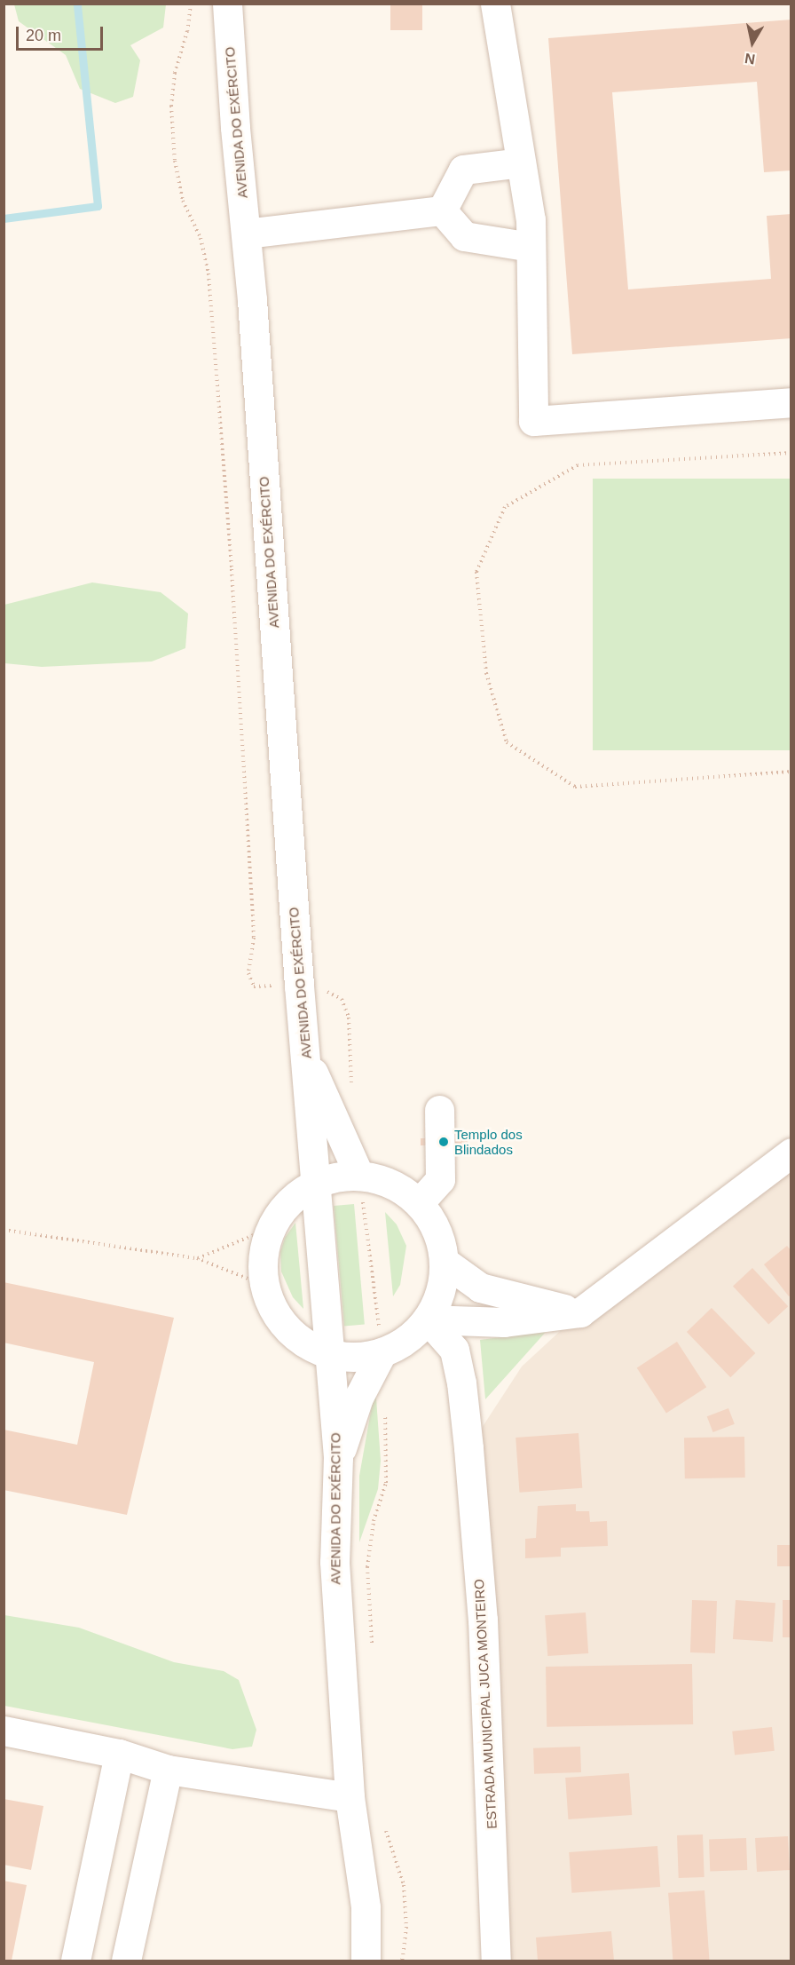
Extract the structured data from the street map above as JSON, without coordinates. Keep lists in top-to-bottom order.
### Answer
{
  "streets": {
    "street": ["AVENIDA DO EXÉRCITO", "ESTRADA MUNICIPAL JUCA MONTEIRO"]
  },
  "places": ["Templo dos Blindados"],
  "scale_bar": "20 m",
  "north": "bottom"
}
